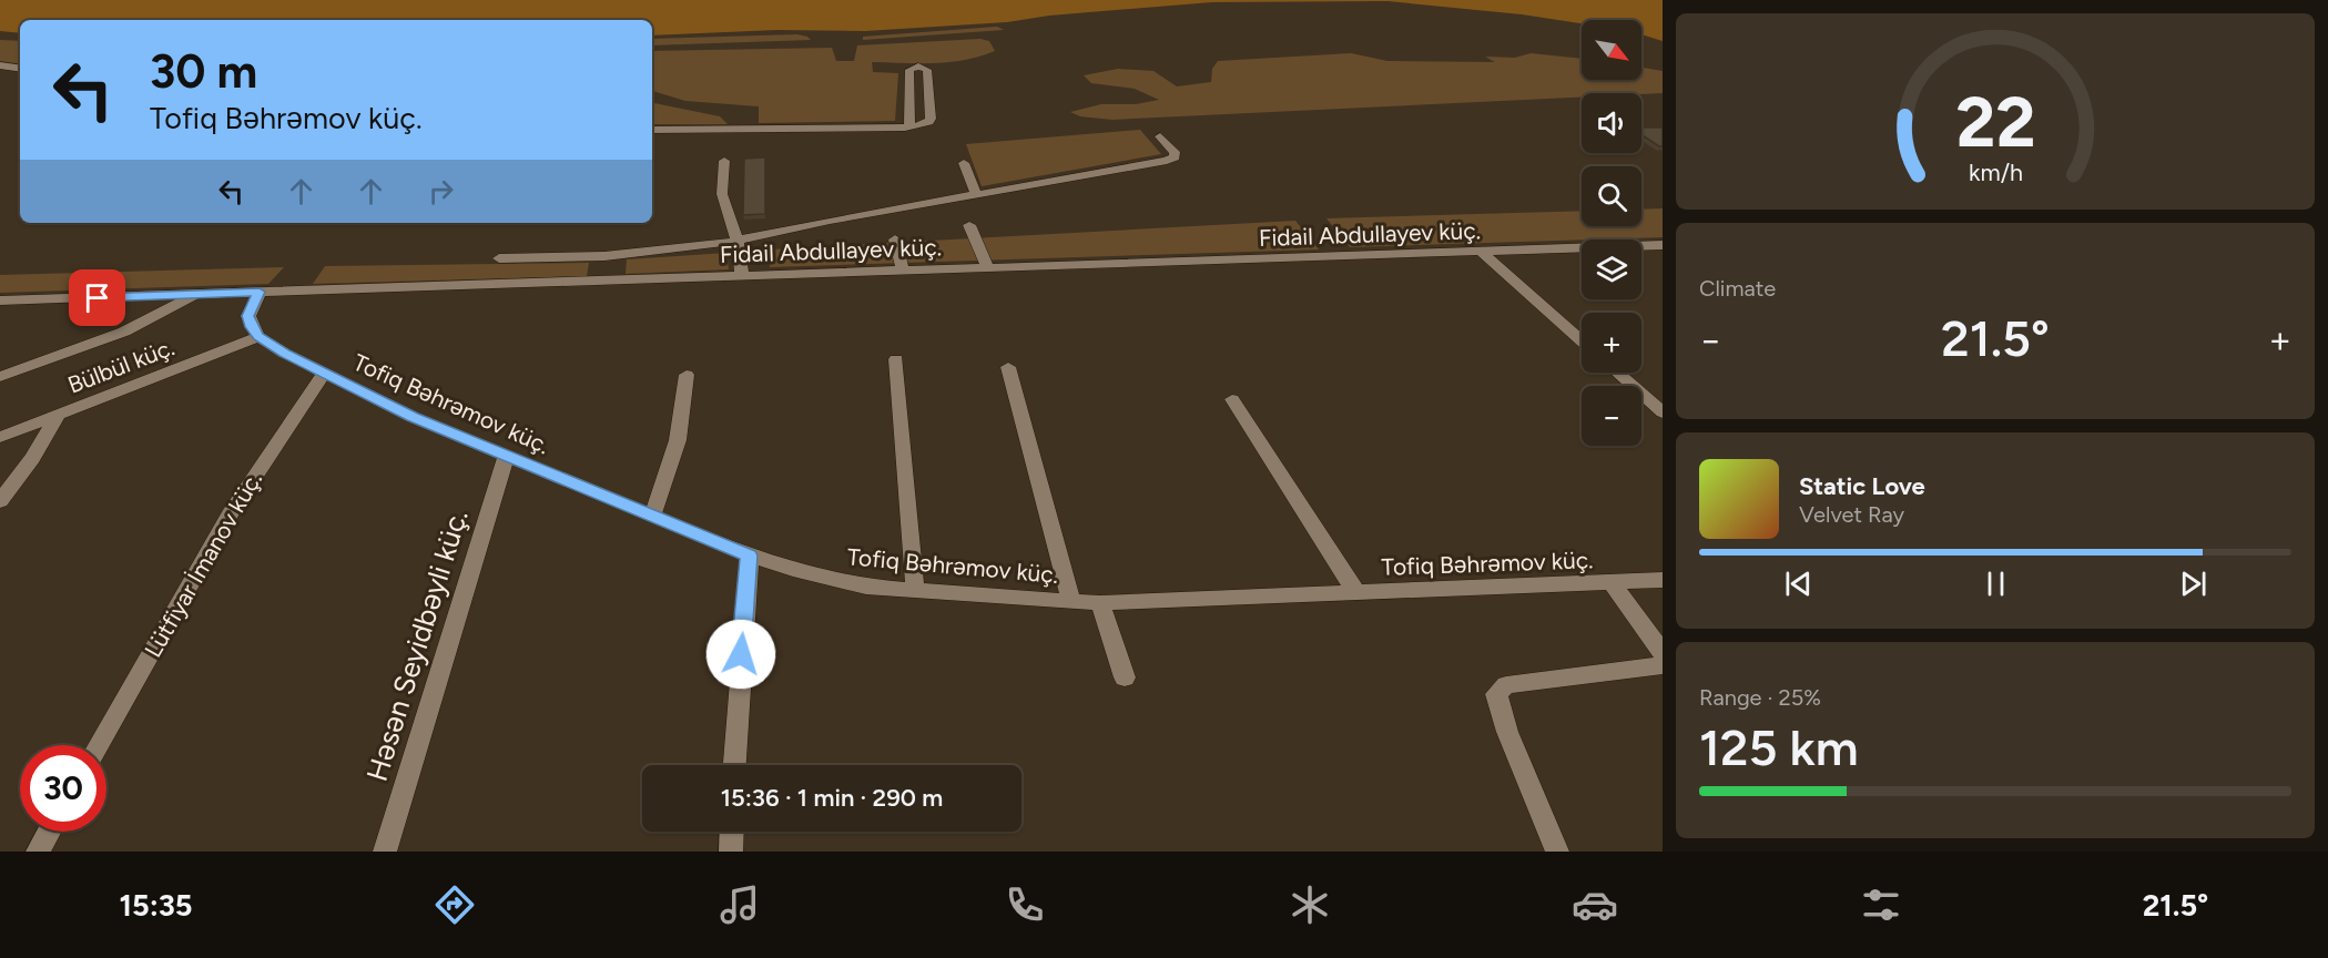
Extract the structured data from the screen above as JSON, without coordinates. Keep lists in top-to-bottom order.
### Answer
{
  "streets": {
    "street": [
      "Fidail Abdullayev küç.",
      "Bülbül küç.",
      "Tofiq Bəhrəmov küç.",
      "Lütfiyar İmanov küç.",
      "Həsən Seyidbəyli küç."
    ]
  },
  "crossings": [
    ["Bülbül küç.", "Tofiq Bəhrəmov küç."],
    ["Tofiq Bəhrəmov küç.", "Lütfiyar İmanov küç."],
    ["Tofiq Bəhrəmov küç.", "Həsən Seyidbəyli küç."]
  ],
  "north": "bottom right",
  "page": {
    "map_buttons": ["+", "−"],
    "turn": ["30 m", "Tofiq Bəhrəmov küç."],
    "tile": [
      "Climate",
      ["Range · 25%", "125 km"]
    ],
    "heat": ["−", "21.5°", "+"],
    "song": ["Static Love", "Velvet Ray"],
    "limit": "30",
    "trip": "15:36 · 1 min · 290 m",
    "tabs": ["15:35", "21.5°"],
    "gauge": ["22", "km/h"]
  }
}
